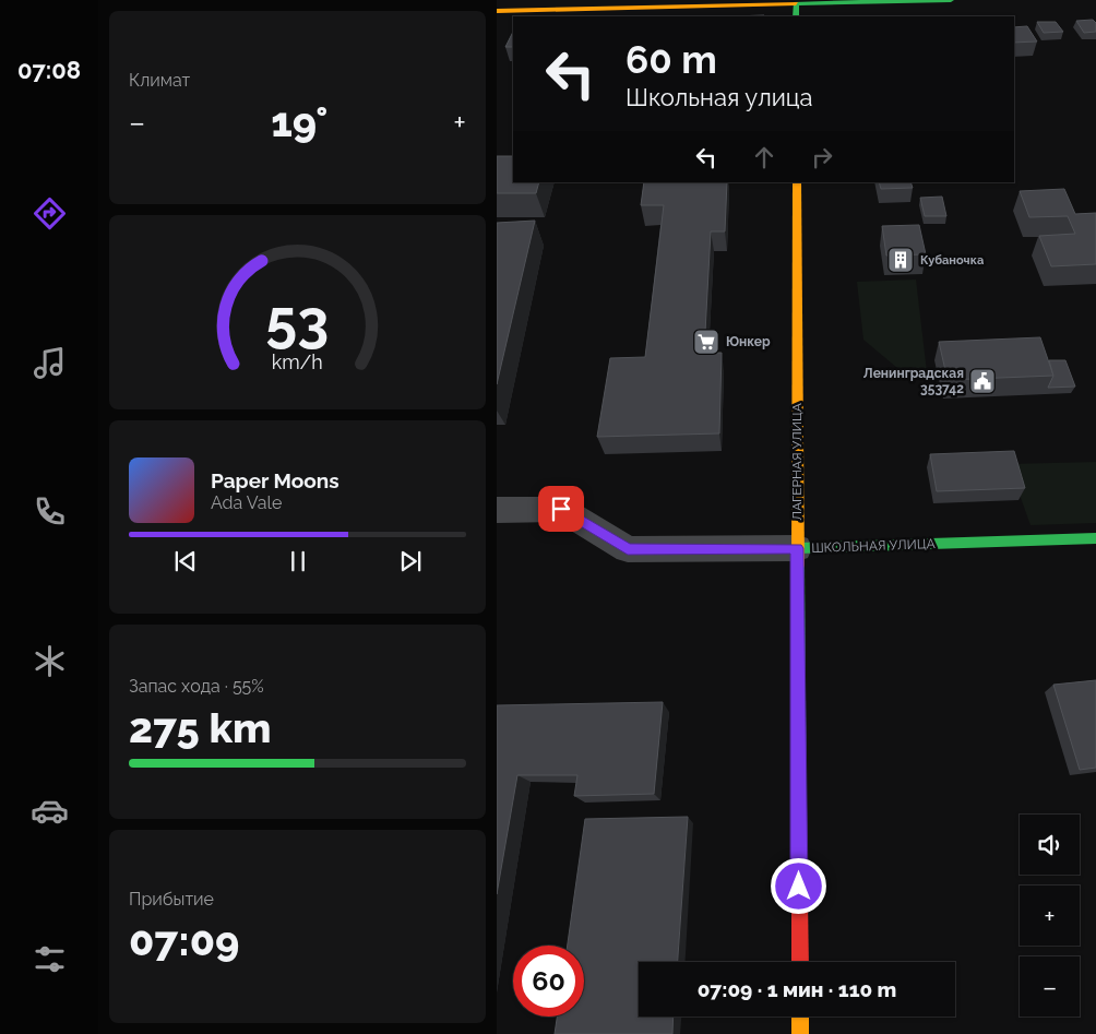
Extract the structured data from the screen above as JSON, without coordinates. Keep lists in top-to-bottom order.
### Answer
{
  "streets": {
    "main road": ["ЛАГЕРНАЯ УЛИЦА", "ШКОЛЬНАЯ УЛИЦА"]
  },
  "crossings": [
    ["ЛАГЕРНАЯ УЛИЦА", "ШКОЛЬНАЯ УЛИЦА"]
  ],
  "places": {
    "building": ["Кубаночка"],
    "supermarket": ["Юнкер"],
    "public building": ["Ленинградская 353742"]
  },
  "page": {
    "tabs": "07:08",
    "tile": [
      "Климат",
      ["Запас хода · 55%", "275 km"],
      ["Прибытие", "07:09"]
    ],
    "turn": ["60 m", "Школьная улица"],
    "heat": ["−", "19°", "+"],
    "song": ["Paper Moons", "Ada Vale"],
    "map_buttons": ["+", "−"],
    "limit": "60",
    "trip": "07:09 · 1 мин · 110 m",
    "gauge": ["53", "km/h"]
  }
}
